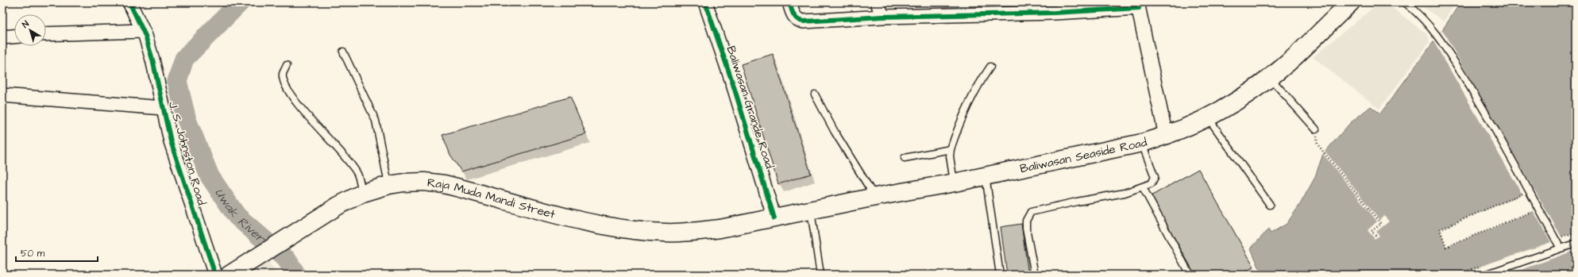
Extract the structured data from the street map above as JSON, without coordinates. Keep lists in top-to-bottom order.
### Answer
{
  "streets": {
    "main road": ["Baliwasan Seaside Road", "Raja Muda Mandi Street"],
    "street": ["Baliwasan Grande Road", "J. S. Johnston Road"]
  },
  "crossings": [
    ["Baliwasan Grande Road", "Baliwasan Seaside Road"],
    ["Baliwasan Grande Road", "Raja Muda Mandi Street"],
    ["Baliwasan Seaside Road", "Raja Muda Mandi Street"]
  ],
  "water": ["Uwak River"],
  "scale_bar": "50 m",
  "north": "top left"
}
